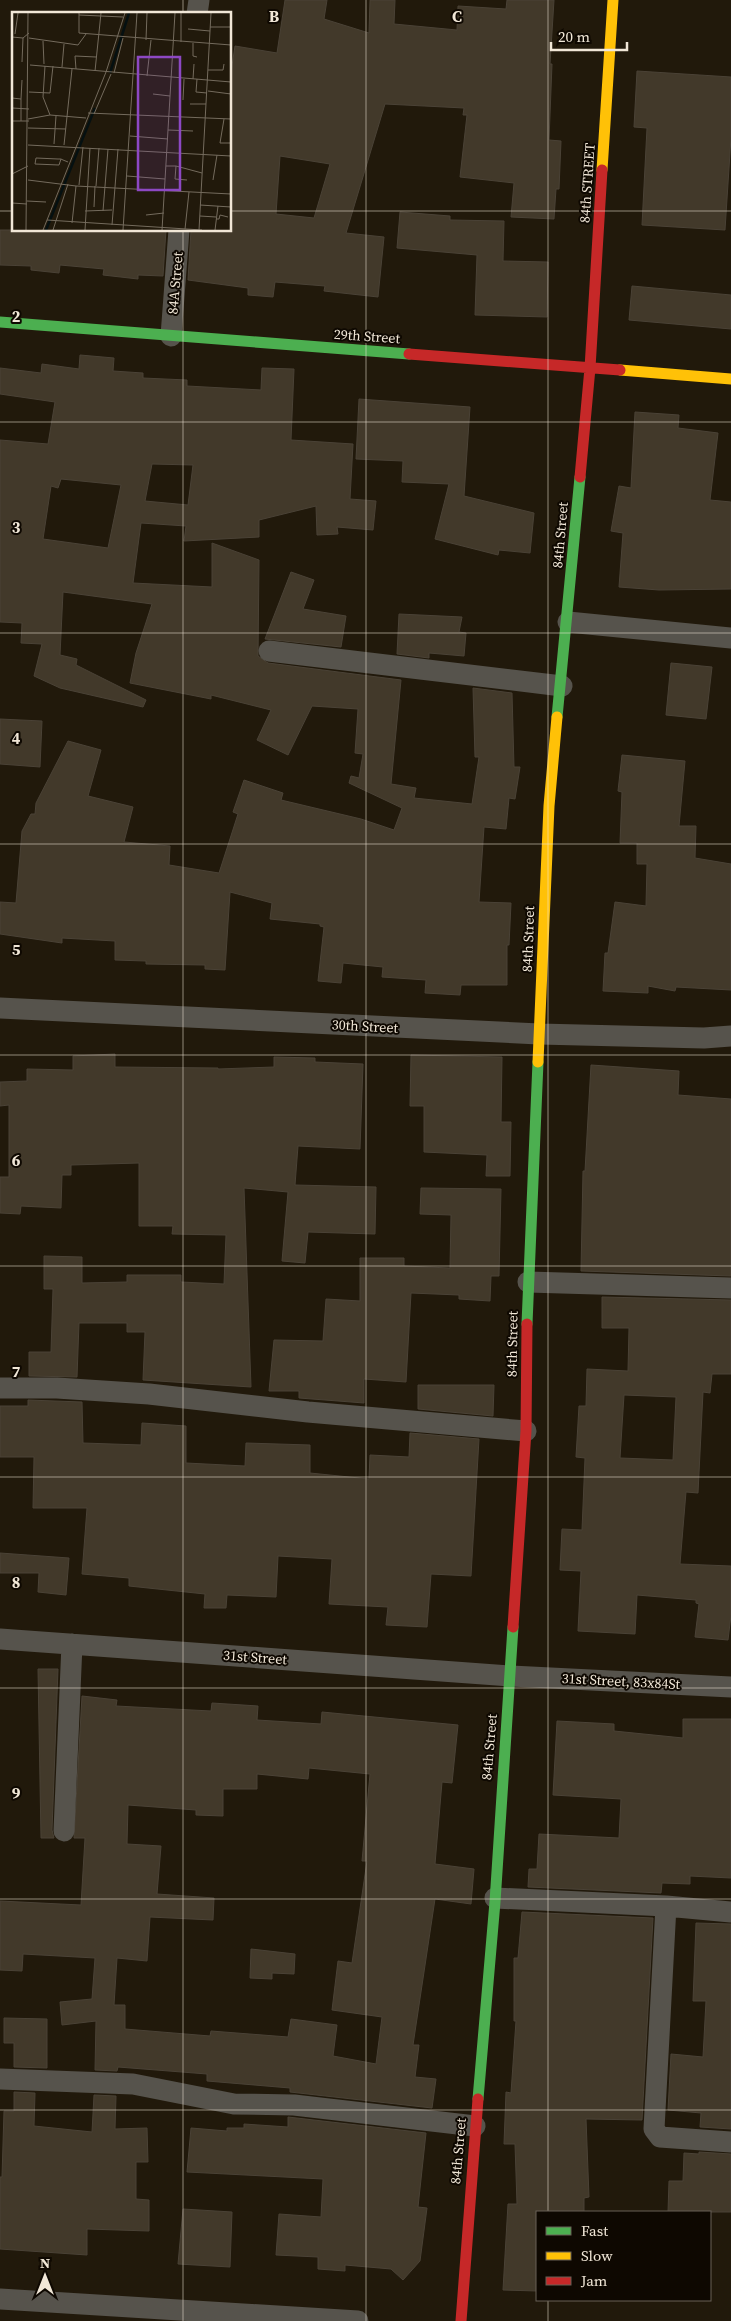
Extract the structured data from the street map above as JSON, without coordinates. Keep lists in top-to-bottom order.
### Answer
{
  "streets": {
    "main road": ["84th STREET", "29th Street", "84th Street"],
    "street": [
      "84A Street",
      "30th Street",
      "31st Street",
      "31st Street, 83x84St"
    ]
  },
  "crossings": [
    ["84th STREET", "29th Street"],
    ["84th STREET", "84th Street"],
    ["84A Street", "29th Street"],
    ["29th Street", "84th Street"],
    ["84th Street", "30th Street"],
    ["84th Street", "31st Street"],
    ["84th Street", "31st Street, 83x84St"],
    ["31st Street", "31st Street, 83x84St"]
  ],
  "legend": ["Fast", "Slow", "Jam"],
  "scale_bar": "20 m",
  "north": "top",
  "grid": {
    "columns": ["B", "C"],
    "rows": [
      "2",
      "3",
      "4",
      "5",
      "6",
      "7",
      "8",
      "9"
    ]
  }
}
